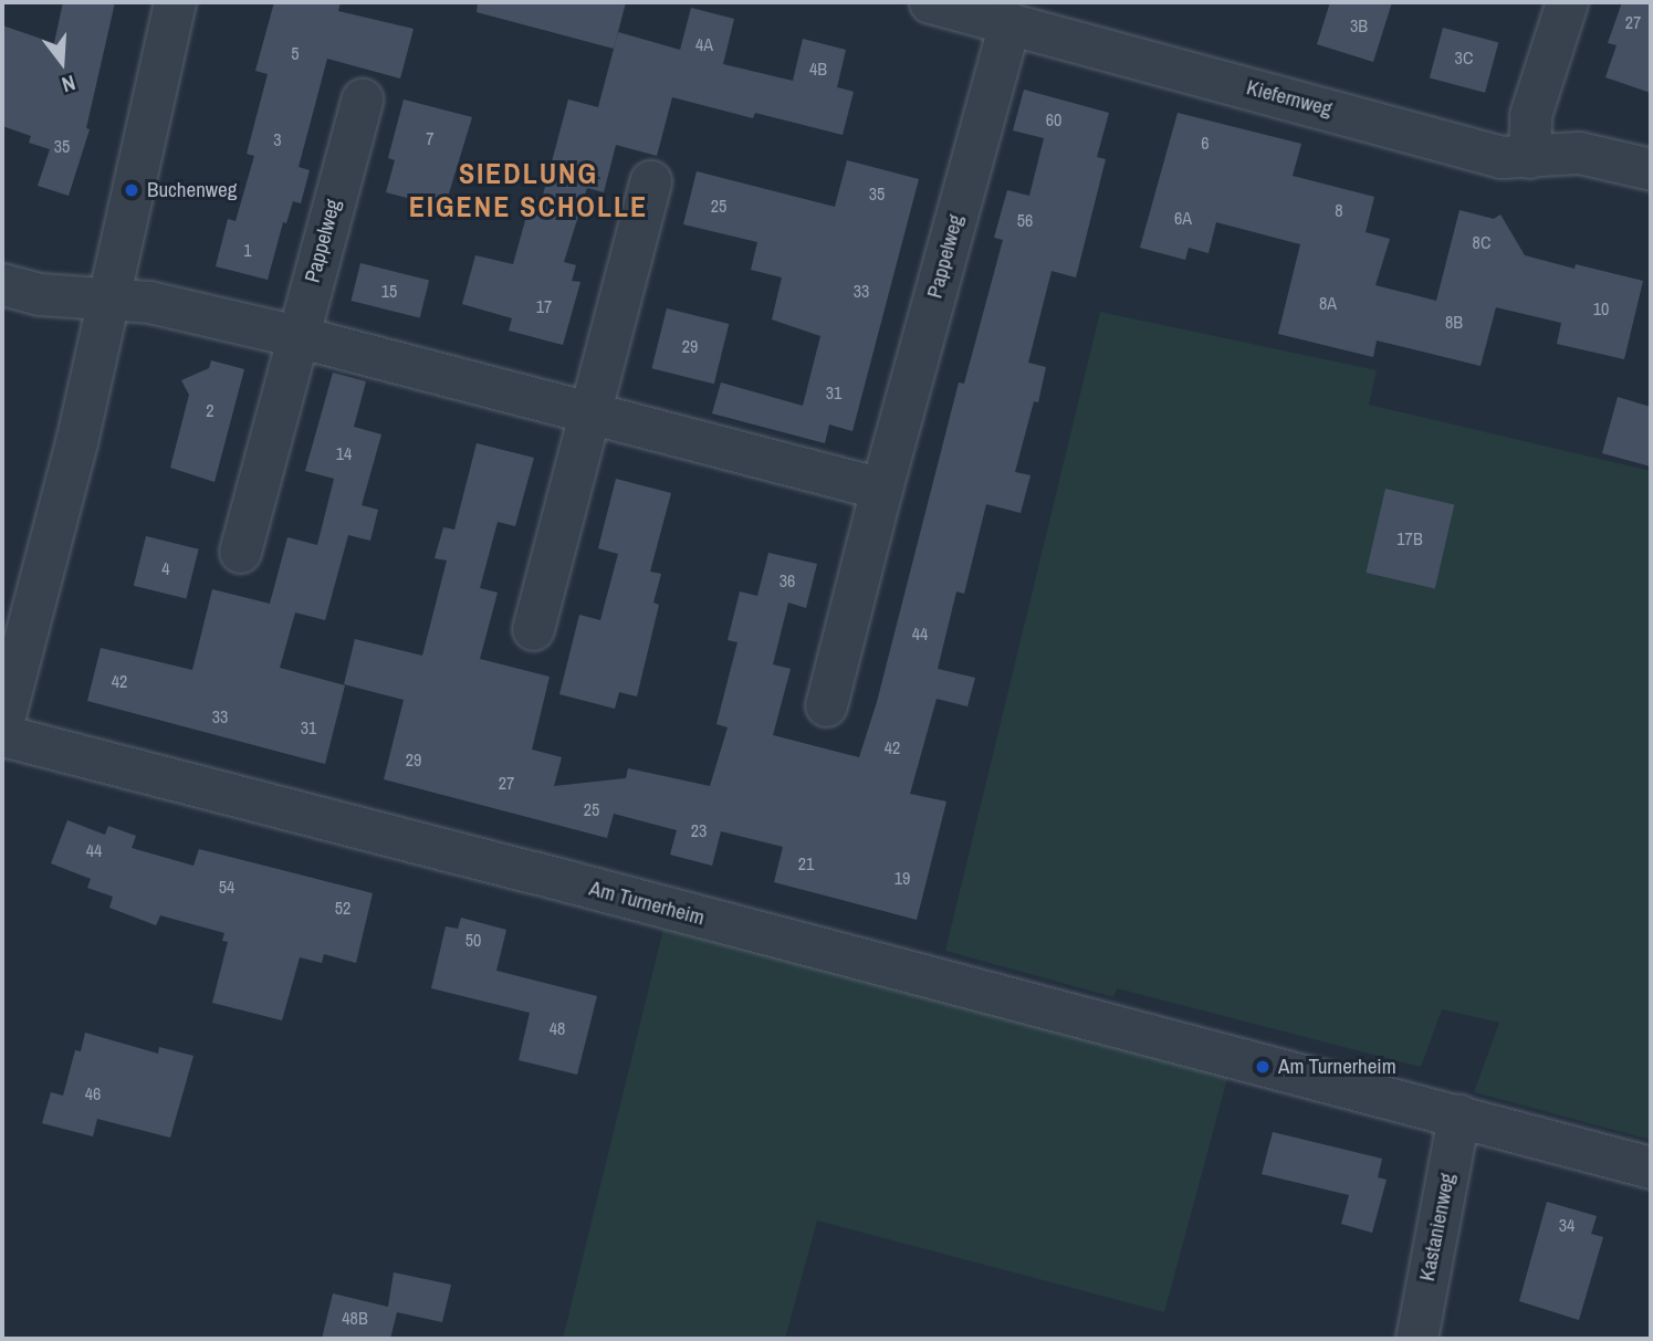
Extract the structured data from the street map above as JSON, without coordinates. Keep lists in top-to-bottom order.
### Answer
{
  "streets": {
    "street": [
      "Kiefernweg",
      "Pappelweg",
      "Am Turnerheim",
      "Kastanienweg"
    ]
  },
  "crossings": [
    ["Kiefernweg", "Pappelweg"],
    ["Am Turnerheim", "Kastanienweg"]
  ],
  "districts": ["SIEDLUNG EIGENE SCHOLLE"],
  "places": ["Buchenweg", "Am Turnerheim"],
  "house_numbers": [
    "27",
    "3B",
    "4A",
    "5",
    "3C",
    "4B",
    "60",
    "7",
    "3",
    "6",
    "35",
    "35",
    "25",
    "8",
    "6A",
    "56",
    "8C",
    "1",
    "15",
    "33",
    "8A",
    "17",
    "10",
    "8B",
    "29",
    "31",
    "2",
    "14",
    "17B",
    "4",
    "36",
    "44",
    "42",
    "33",
    "31",
    "42",
    "29",
    "27",
    "25",
    "23",
    "44",
    "21",
    "19",
    "54",
    "52",
    "50",
    "48",
    "46",
    "34",
    "48B"
  ],
  "north": "bottom"
}
